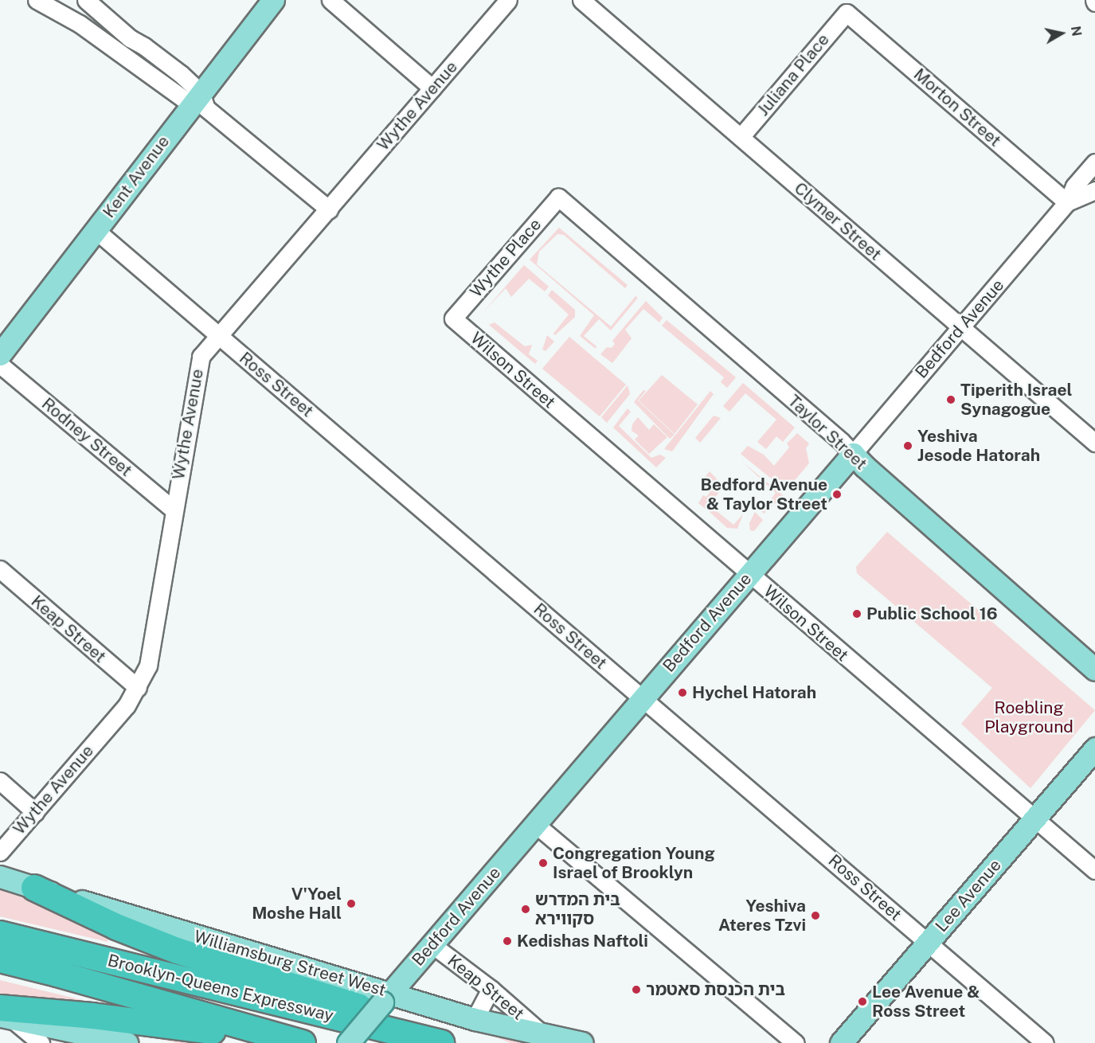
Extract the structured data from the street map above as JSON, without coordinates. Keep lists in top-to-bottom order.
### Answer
{
  "streets": {
    "highway": ["Brooklyn-Queens Expressway"],
    "main road": [
      "Kent Avenue",
      "Bedford Avenue",
      "Taylor Street",
      "Lee Avenue",
      "Williamsburg Street West"
    ],
    "street": [
      "Juliana Place",
      "Wythe Avenue",
      "Morton Street",
      "Clymer Street",
      "Wythe Place",
      "Wilson Street",
      "Ross Street",
      "Rodney Street",
      "Keap Street"
    ]
  },
  "crossings": [
    ["Juliana Place", "Morton Street"],
    ["Juliana Place", "Clymer Street"],
    ["Wythe Avenue", "Ross Street"],
    ["Wythe Avenue", "Rodney Street"],
    ["Wythe Avenue", "Keap Street"],
    ["Morton Street", "Bedford Avenue"],
    ["Kent Avenue", "Ross Street"],
    ["Clymer Street", "Bedford Avenue"],
    ["Wythe Place", "Wilson Street"],
    ["Wythe Place", "Taylor Street"],
    ["Bedford Avenue", "Wilson Street"],
    ["Bedford Avenue", "Ross Street"],
    ["Bedford Avenue", "Taylor Street"],
    ["Bedford Avenue", "Keap Street"],
    ["Bedford Avenue", "Williamsburg Street West"],
    ["Wilson Street", "Lee Avenue"],
    ["Ross Street", "Lee Avenue"],
    ["Keap Street", "Williamsburg Street West"]
  ],
  "parks": ["Roebling Playground"],
  "places": [
    "Tiperith Israel Synagogue",
    "Yeshiva Jesode Hatorah",
    "Bedford Avenue & Taylor Street",
    "Public School 16",
    "Hychel Hatorah",
    "Congregation Young Israel of Brooklyn",
    "V'Yoel Moshe Hall",
    "בית המדרש סקווירא",
    "Yeshiva Ateres Tzvi",
    "Kedishas Naftoli",
    "בית הכנסת סאטמר",
    "Lee Avenue & Ross Street"
  ],
  "north": "right"
}
